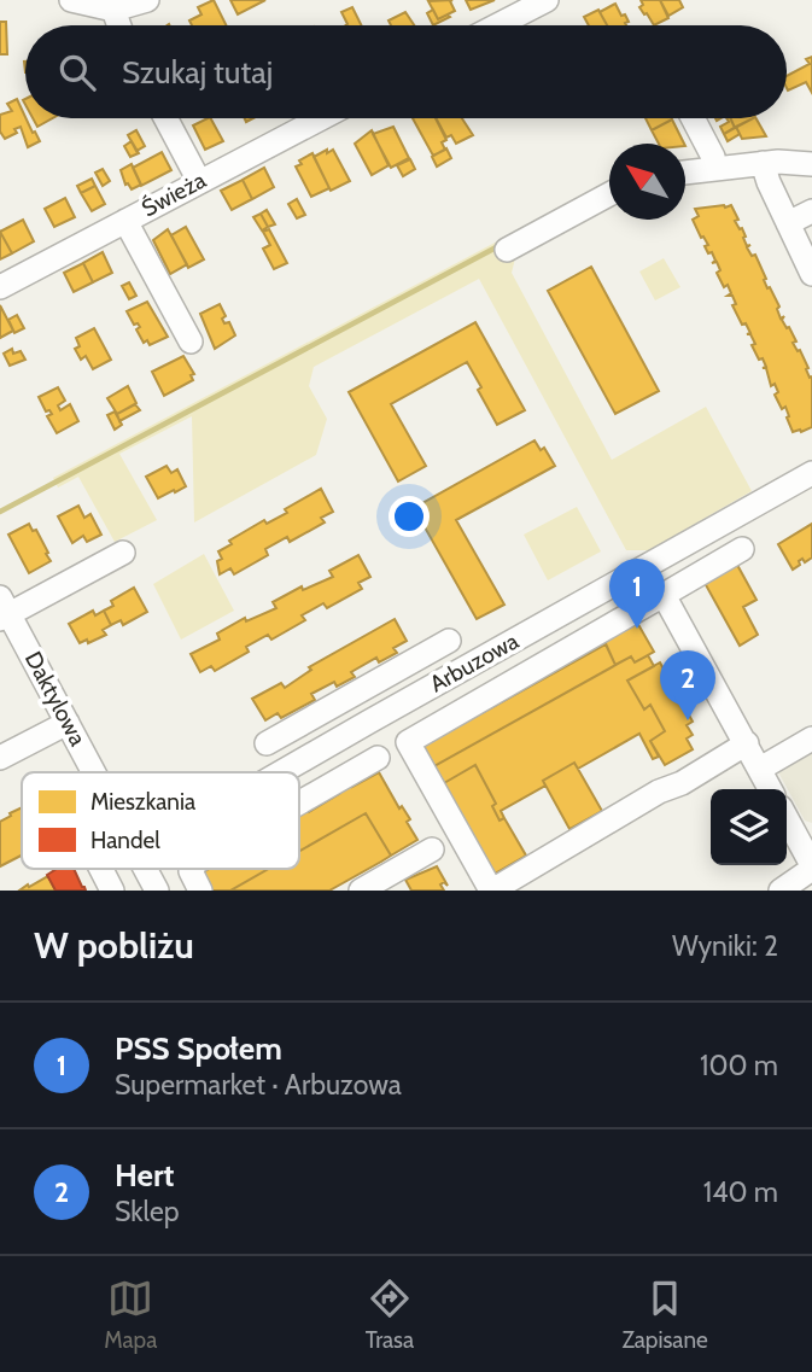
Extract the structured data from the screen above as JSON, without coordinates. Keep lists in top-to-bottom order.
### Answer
{
  "streets": {
    "street": ["Świeża", "Arbuzowa", "Daktylowa"]
  },
  "legend": ["Mieszkania", "Handel"],
  "north": "top left",
  "page": {
    "search": "Szukaj tutaj",
    "pins": ["1", "2"],
    "heading": ["W pobliżu", "Wyniki: 2"],
    "list": [
      {
        "mark": "1",
        "name": "PSS Społem",
        "note": "Supermarket · Arbuzowa",
        "value": "100 m"
      },
      {
        "mark": "2",
        "name": "Hert",
        "note": "Sklep",
        "value": "140 m"
      }
    ],
    "nav": ["Mapa", "Trasa", "Zapisane"]
  }
}
